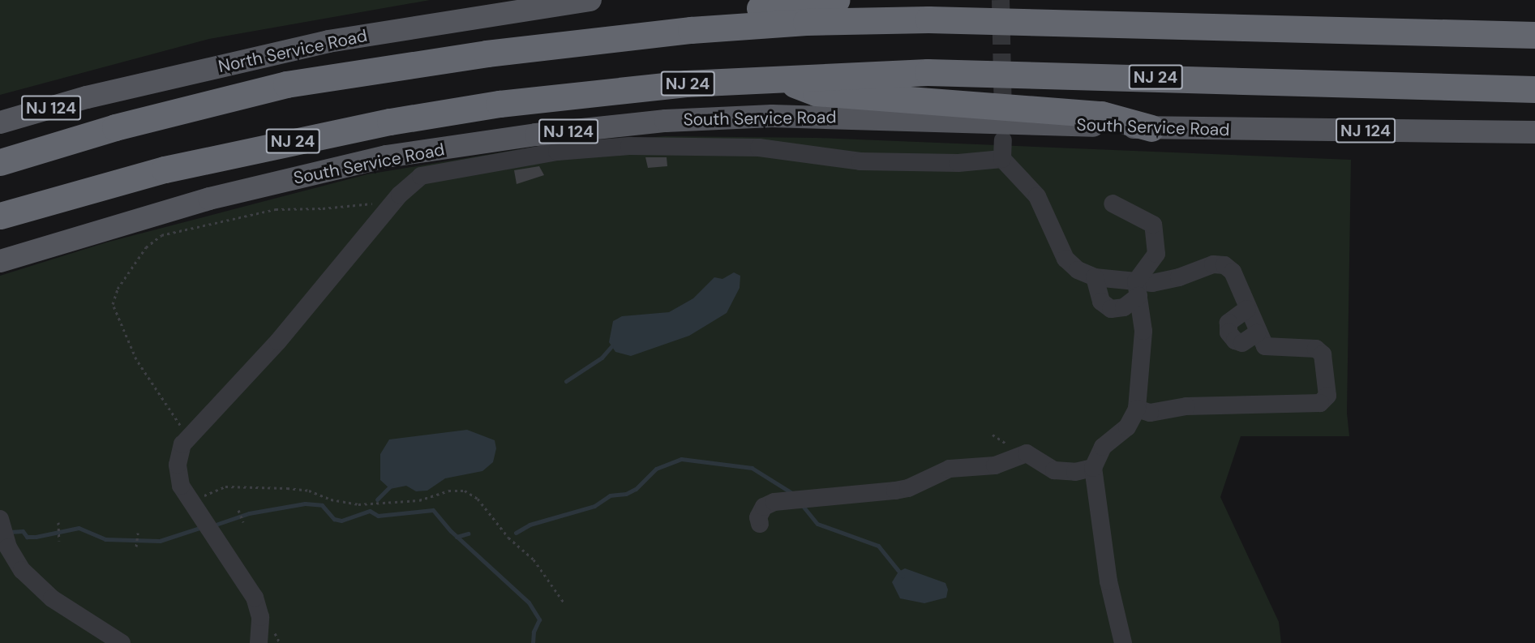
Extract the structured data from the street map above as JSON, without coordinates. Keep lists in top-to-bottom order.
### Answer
{
  "streets": {
    "highway": ["NJ 24"],
    "main road": ["North Service Road", "NJ 124", "South Service Road"]
  }
}
